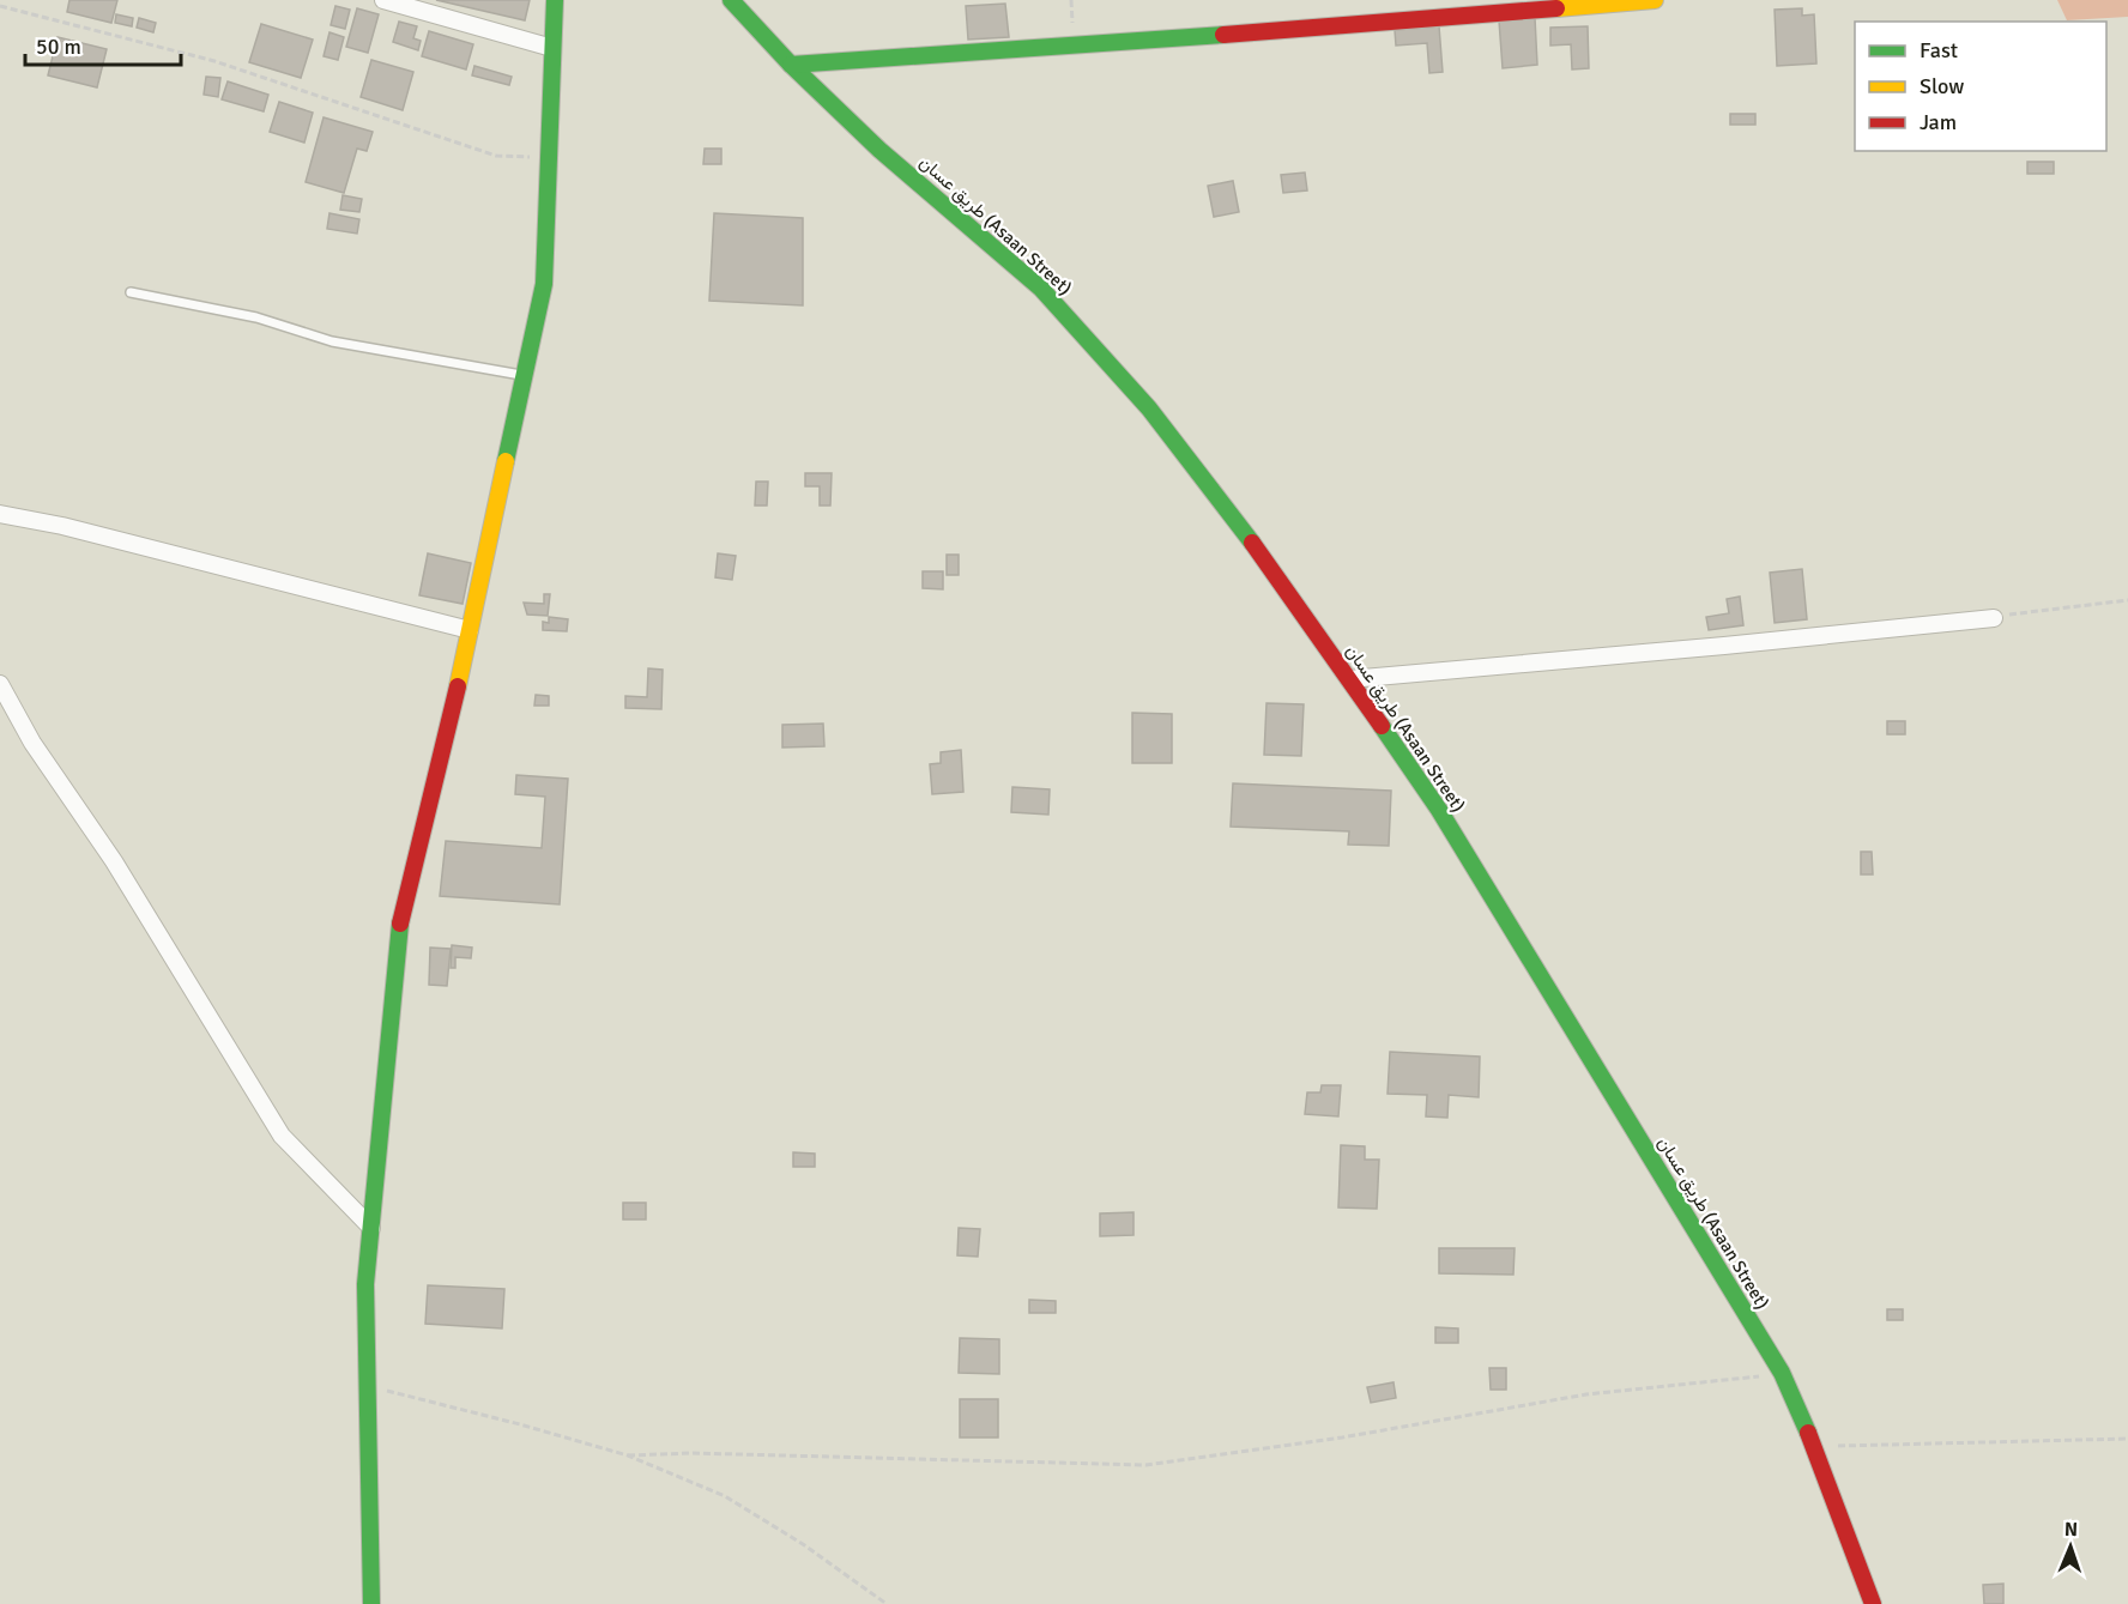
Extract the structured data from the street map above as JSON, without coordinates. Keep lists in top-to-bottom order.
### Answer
{
  "streets": {
    "street": ["طريق عسان (Asaan Street)"]
  },
  "legend": ["Fast", "Slow", "Jam"],
  "scale_bar": "50 m",
  "north": "top"
}
